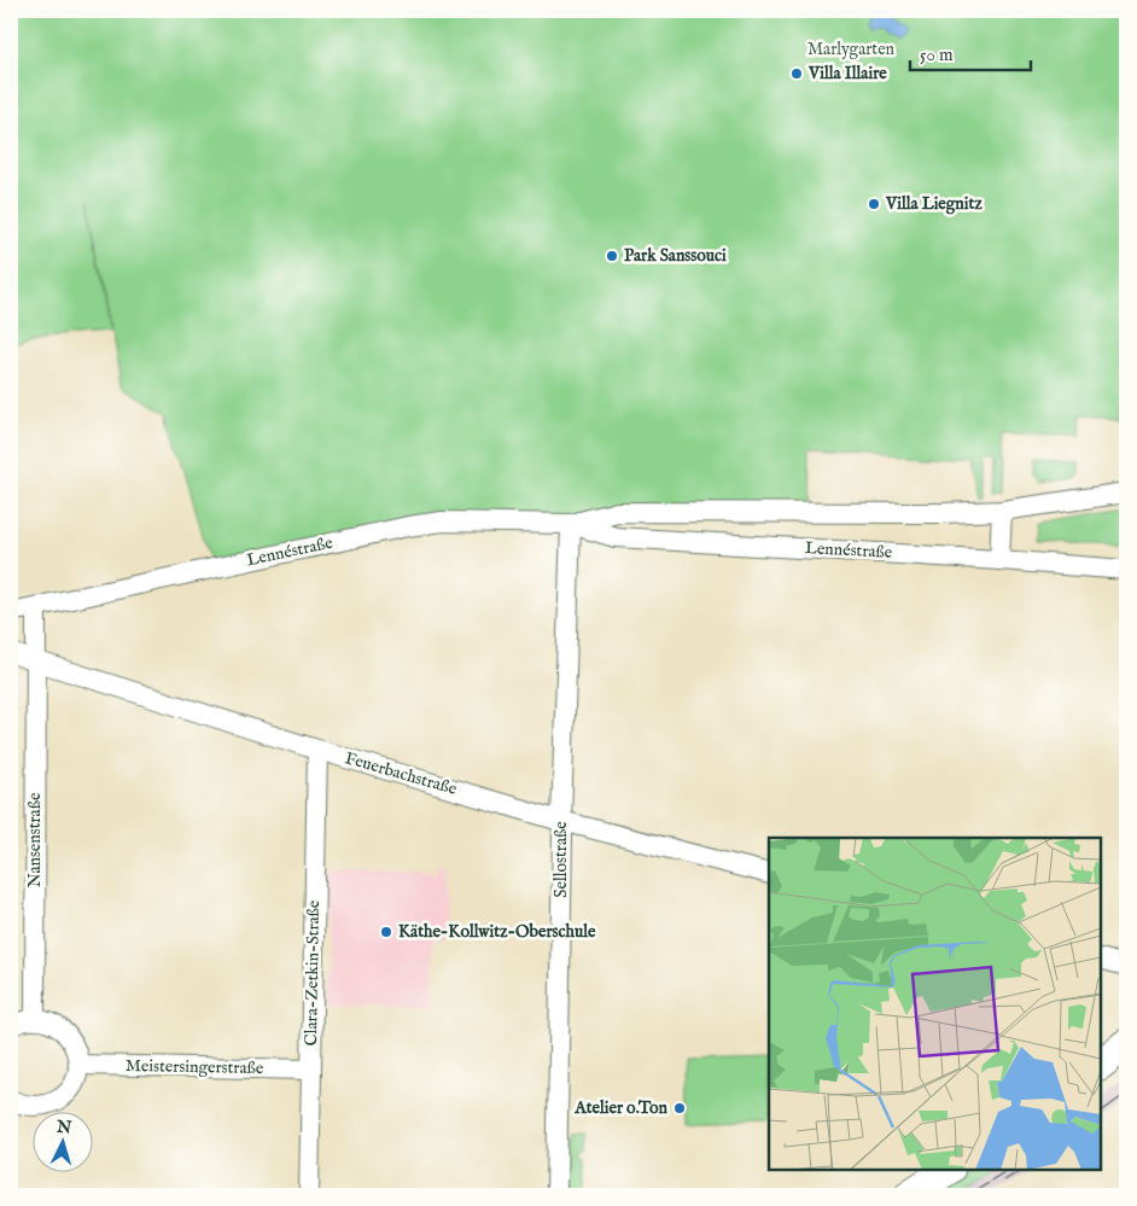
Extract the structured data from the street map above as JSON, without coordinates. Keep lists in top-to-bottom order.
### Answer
{
  "streets": {
    "street": [
      "Lennéstraße",
      "Feuerbachstraße",
      "Nansenstraße",
      "Sellostraße",
      "Clara-Zetkin-Straße",
      "Meistersingerstraße"
    ]
  },
  "crossings": [
    ["Lennéstraße", "Sellostraße"],
    ["Feuerbachstraße", "Nansenstraße"],
    ["Feuerbachstraße", "Sellostraße"],
    ["Feuerbachstraße", "Clara-Zetkin-Straße"],
    ["Clara-Zetkin-Straße", "Meistersingerstraße"]
  ],
  "parks": ["Marlygarten"],
  "places": [
    "Villa Illaire",
    "Villa Liegnitz",
    "Park Sanssouci",
    "Käthe-Kollwitz-Oberschule",
    "Atelier o.Ton"
  ],
  "scale_bar": "50 m",
  "north": "top"
}
